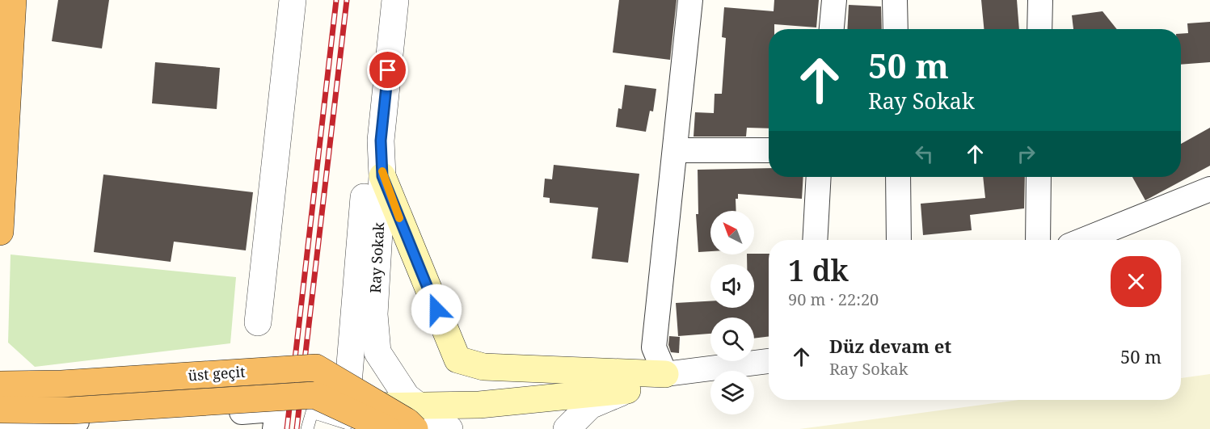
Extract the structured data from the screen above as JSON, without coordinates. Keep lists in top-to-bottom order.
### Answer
{
  "streets": {
    "highway": ["üst geçit"],
    "street": ["Ray Sokak"]
  },
  "crossings": [
    ["Ray Sokak", "üst geçit"]
  ],
  "north": "top left",
  "page": {
    "turn": ["50 m", "Ray Sokak"],
    "heading": ["1 dk", "90 m · 22:20"],
    "list": [
      {
        "name": "Düz devam et",
        "note": "Ray Sokak",
        "value": "50 m"
      }
    ]
  }
}
